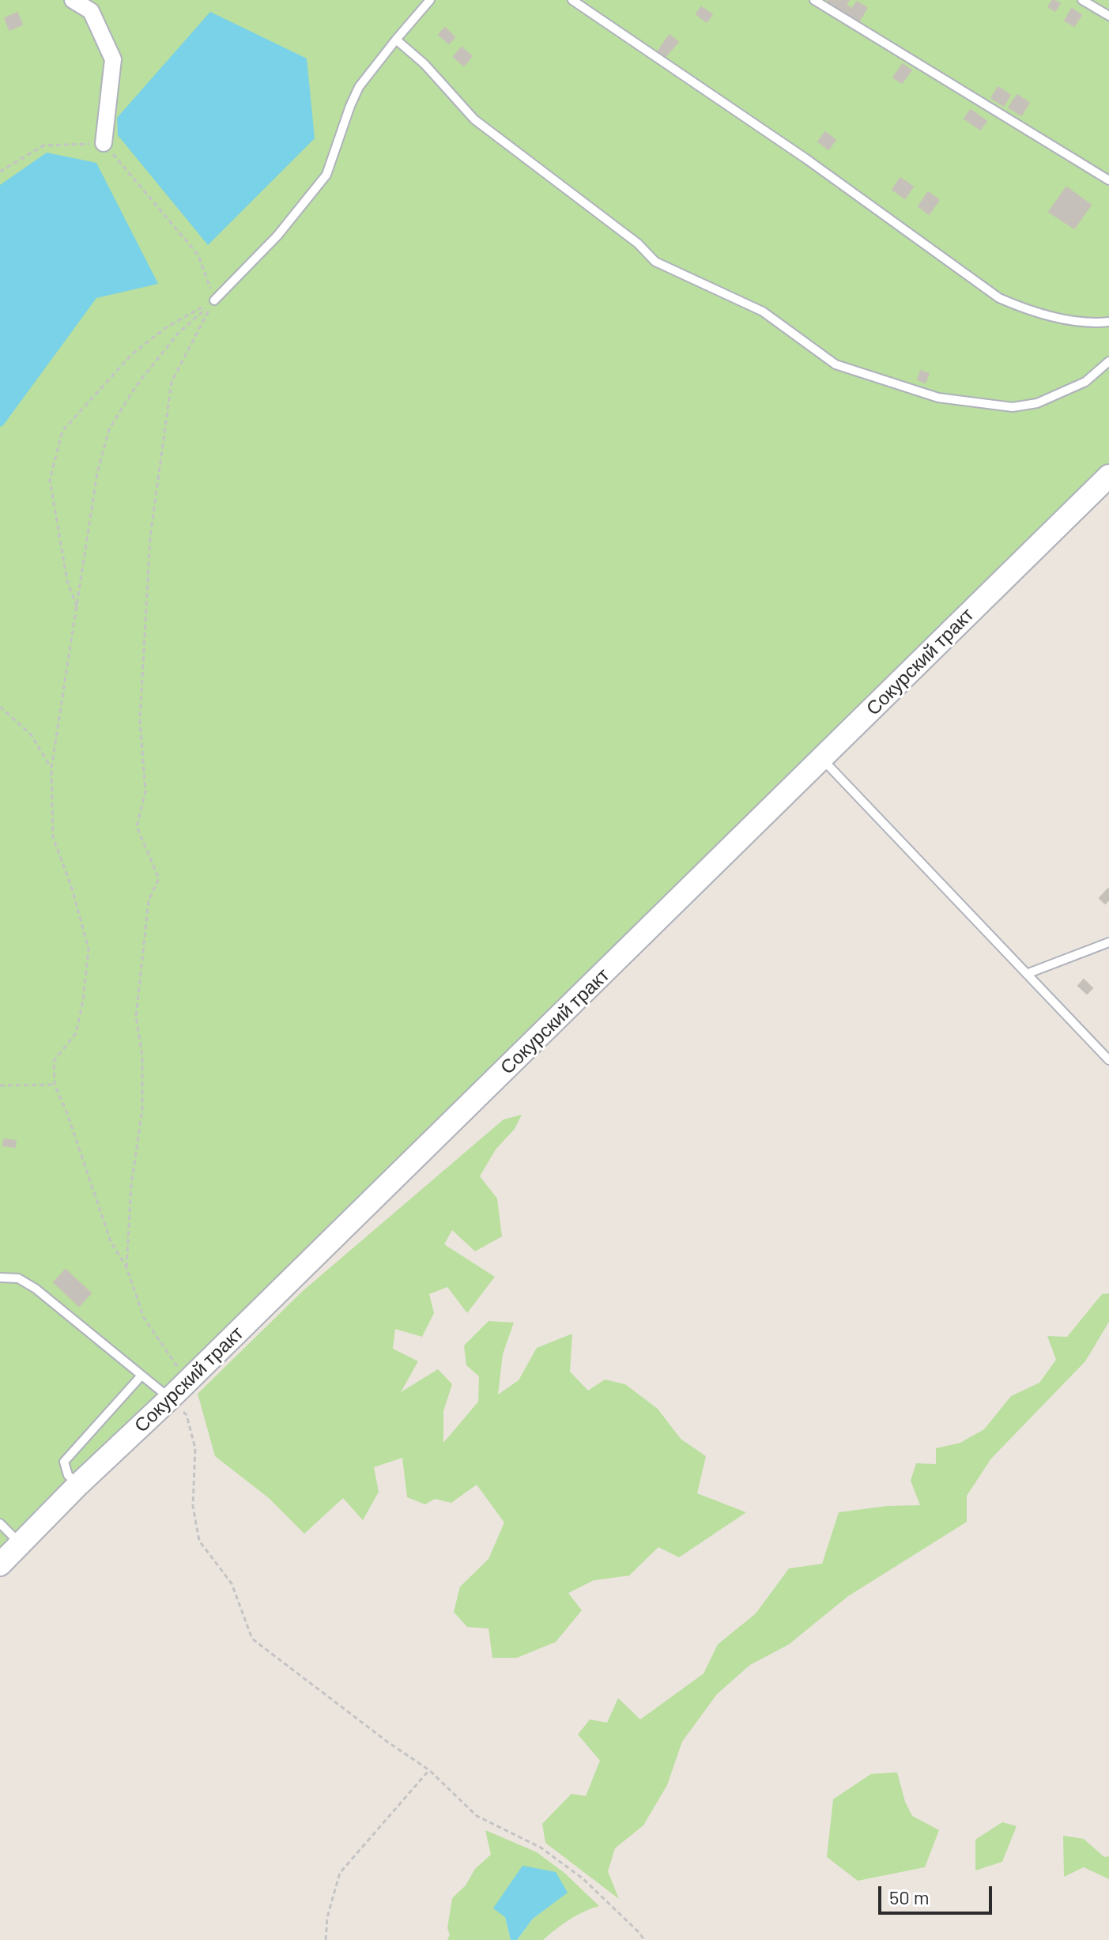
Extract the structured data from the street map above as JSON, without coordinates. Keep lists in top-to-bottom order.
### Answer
{
  "streets": {
    "street": ["Сокурский тракт"]
  },
  "scale_bar": "50 m"
}
